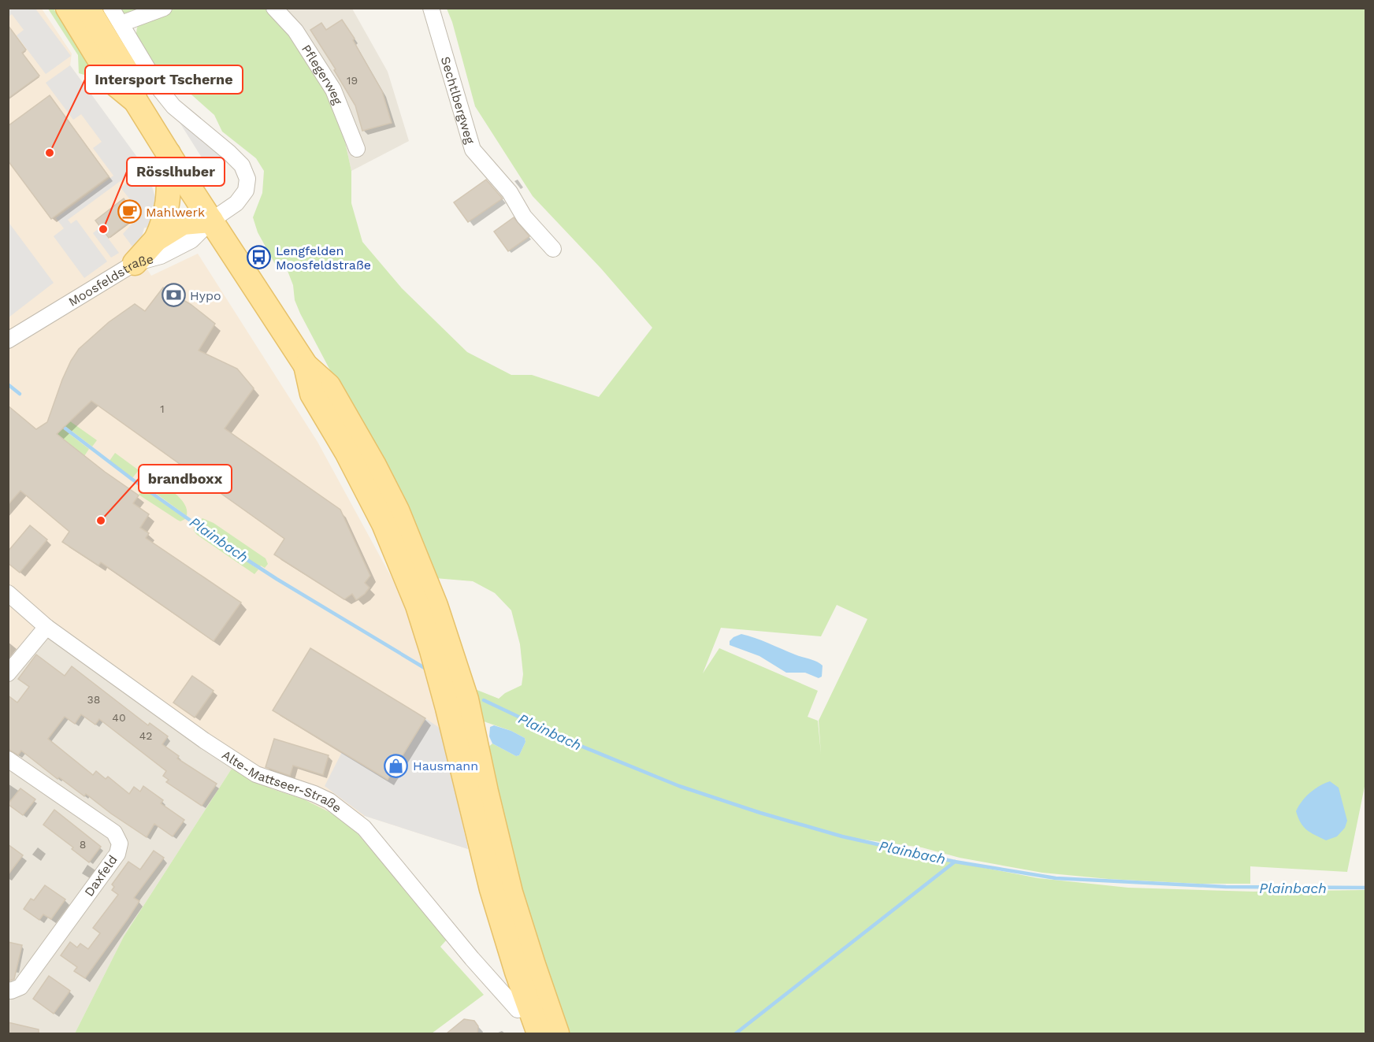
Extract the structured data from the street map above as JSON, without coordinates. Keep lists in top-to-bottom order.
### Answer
{
  "streets": {
    "street": [
      "Pflegerweg",
      "Sechtlbergweg",
      "Moosfeldstraße",
      "Alte-Mattseer-Straße",
      "Daxfeld"
    ]
  },
  "water": ["Plainbach"],
  "places": {
    "other": ["Intersport Tscherne", "Rösslhuber", "brandboxx"],
    "cafe": ["Mahlwerk"],
    "bus stop": ["Lengfelden Moosfeldstraße"],
    "bank": ["Hypo"],
    "shop": ["Hausmann"]
  },
  "house_numbers": [
    "19",
    "1",
    "38",
    "40",
    "42",
    "8"
  ]
}
